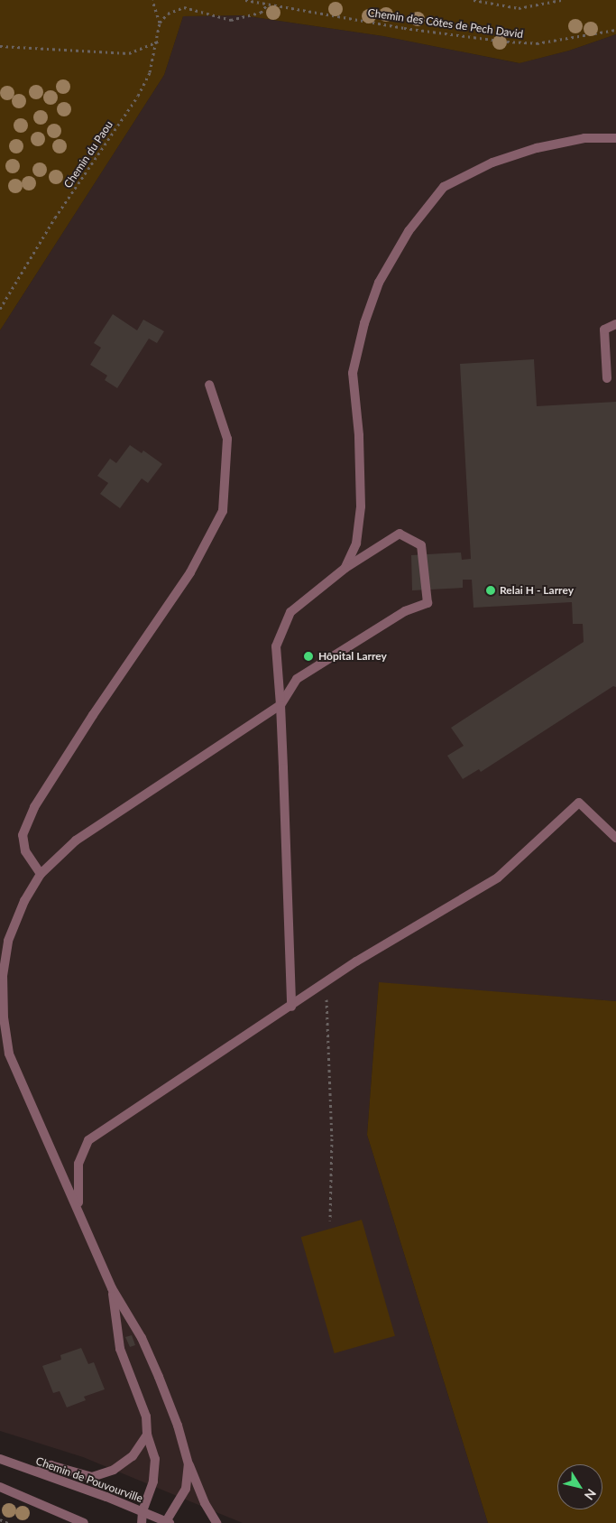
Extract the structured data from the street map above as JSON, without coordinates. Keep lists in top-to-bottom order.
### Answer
{
  "streets": {
    "street": ["Chemin de Pouvourville"],
    "path": ["Chemin des Côtes de Pech David", "Chemin du Paou"]
  },
  "places": ["Relai H - Larrey", "Hôpital Larrey"],
  "north": "bottom right"
}
